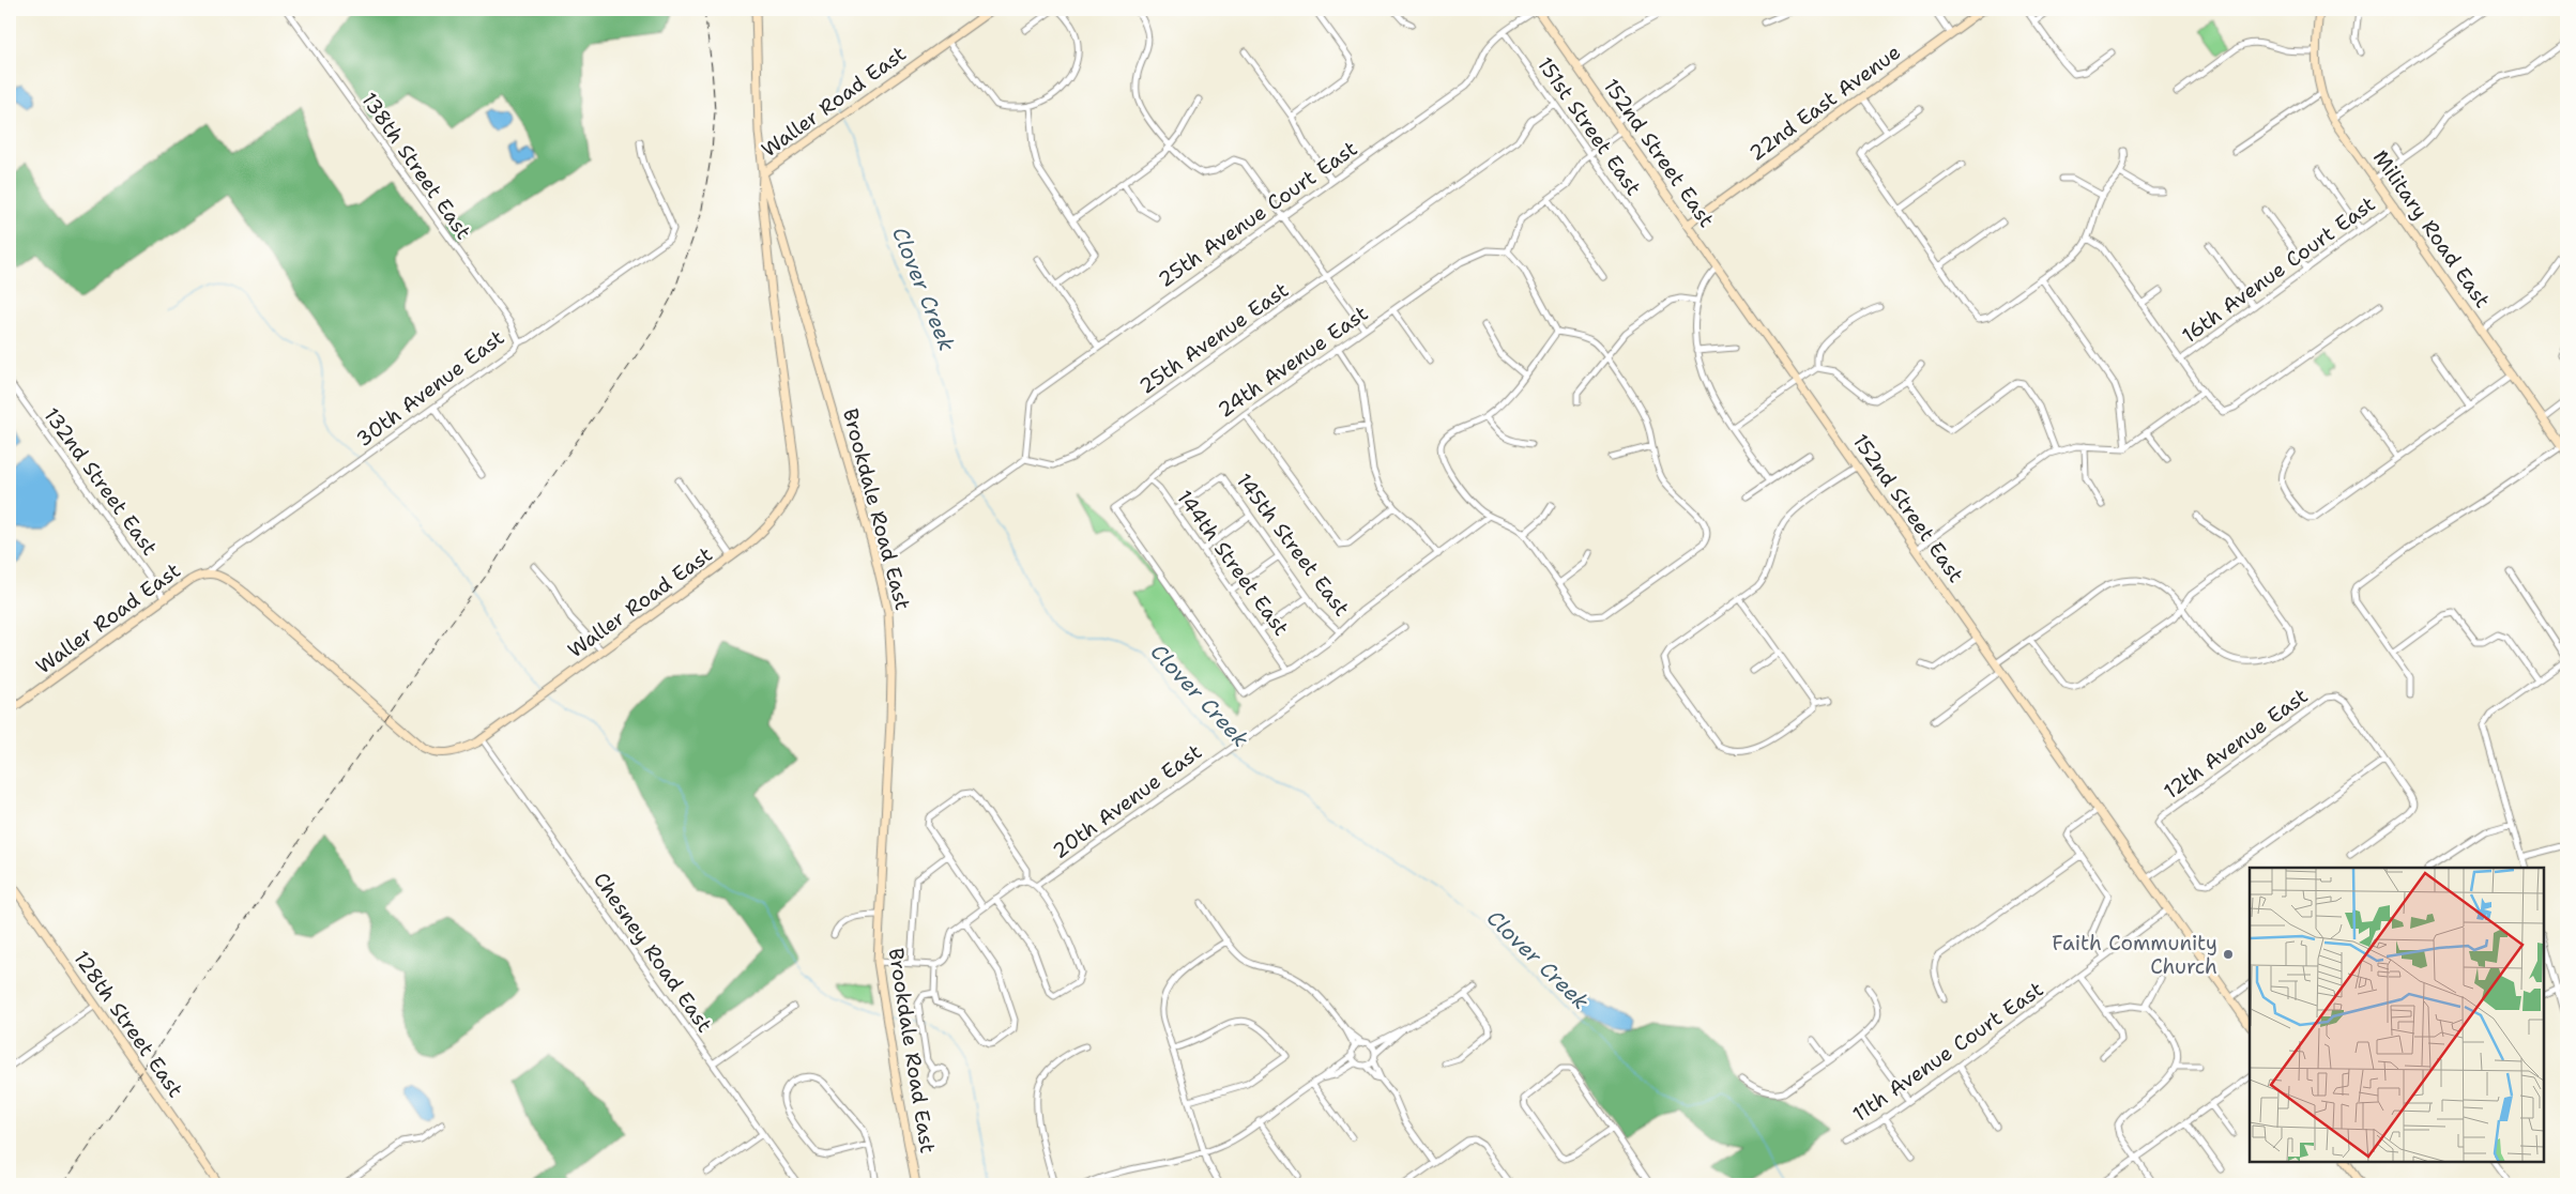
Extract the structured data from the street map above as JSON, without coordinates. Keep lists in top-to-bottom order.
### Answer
{
  "streets": {
    "street": [
      "Waller Road East",
      "22nd East Avenue",
      "151st Street East",
      "152nd Street East",
      "138th Street East",
      "25th Avenue Court East",
      "Military Road East",
      "16th Avenue Court East",
      "25th Avenue East",
      "24th Avenue East",
      "30th Avenue East",
      "132nd Street East",
      "Brookdale Road East",
      "145th Street East",
      "144th Street East",
      "12th Avenue East",
      "20th Avenue East",
      "Chesney Road East",
      "128th Street East",
      "11th Avenue Court East"
    ]
  },
  "crossings": [
    ["Waller Road East", "30th Avenue East"],
    ["Waller Road East", "132nd Street East"],
    ["Waller Road East", "Brookdale Road East"],
    ["Waller Road East", "Chesney Road East"],
    ["22nd East Avenue", "152nd Street East"],
    ["151st Street East", "25th Avenue Court East"],
    ["151st Street East", "25th Avenue East"],
    ["152nd Street East", "25th Avenue Court East"],
    ["152nd Street East", "11th Avenue Court East"],
    ["138th Street East", "30th Avenue East"],
    ["25th Avenue Court East", "25th Avenue East"],
    ["Military Road East", "16th Avenue Court East"],
    ["24th Avenue East", "144th Street East"],
    ["145th Street East", "144th Street East"]
  ],
  "water": ["Clover Creek"],
  "places": ["Faith Community Church"]
}
